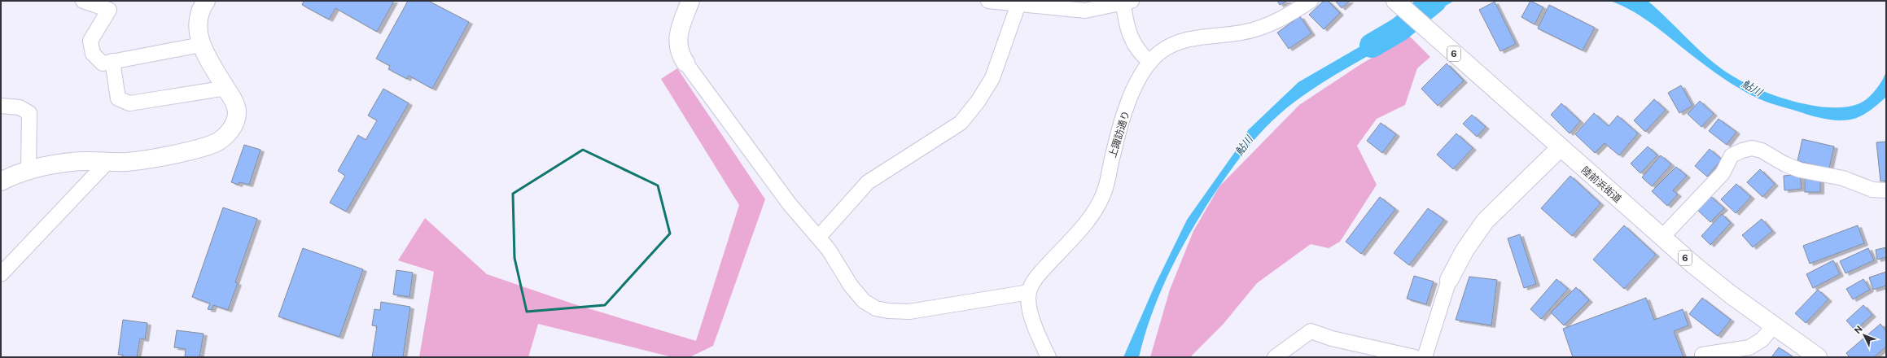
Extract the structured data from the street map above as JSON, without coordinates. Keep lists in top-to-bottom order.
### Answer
{
  "streets": {
    "main road": ["6", "陸前浜街道"],
    "street": ["上諏訪通り"]
  },
  "water": ["鮎川"],
  "north": "top left"
}
